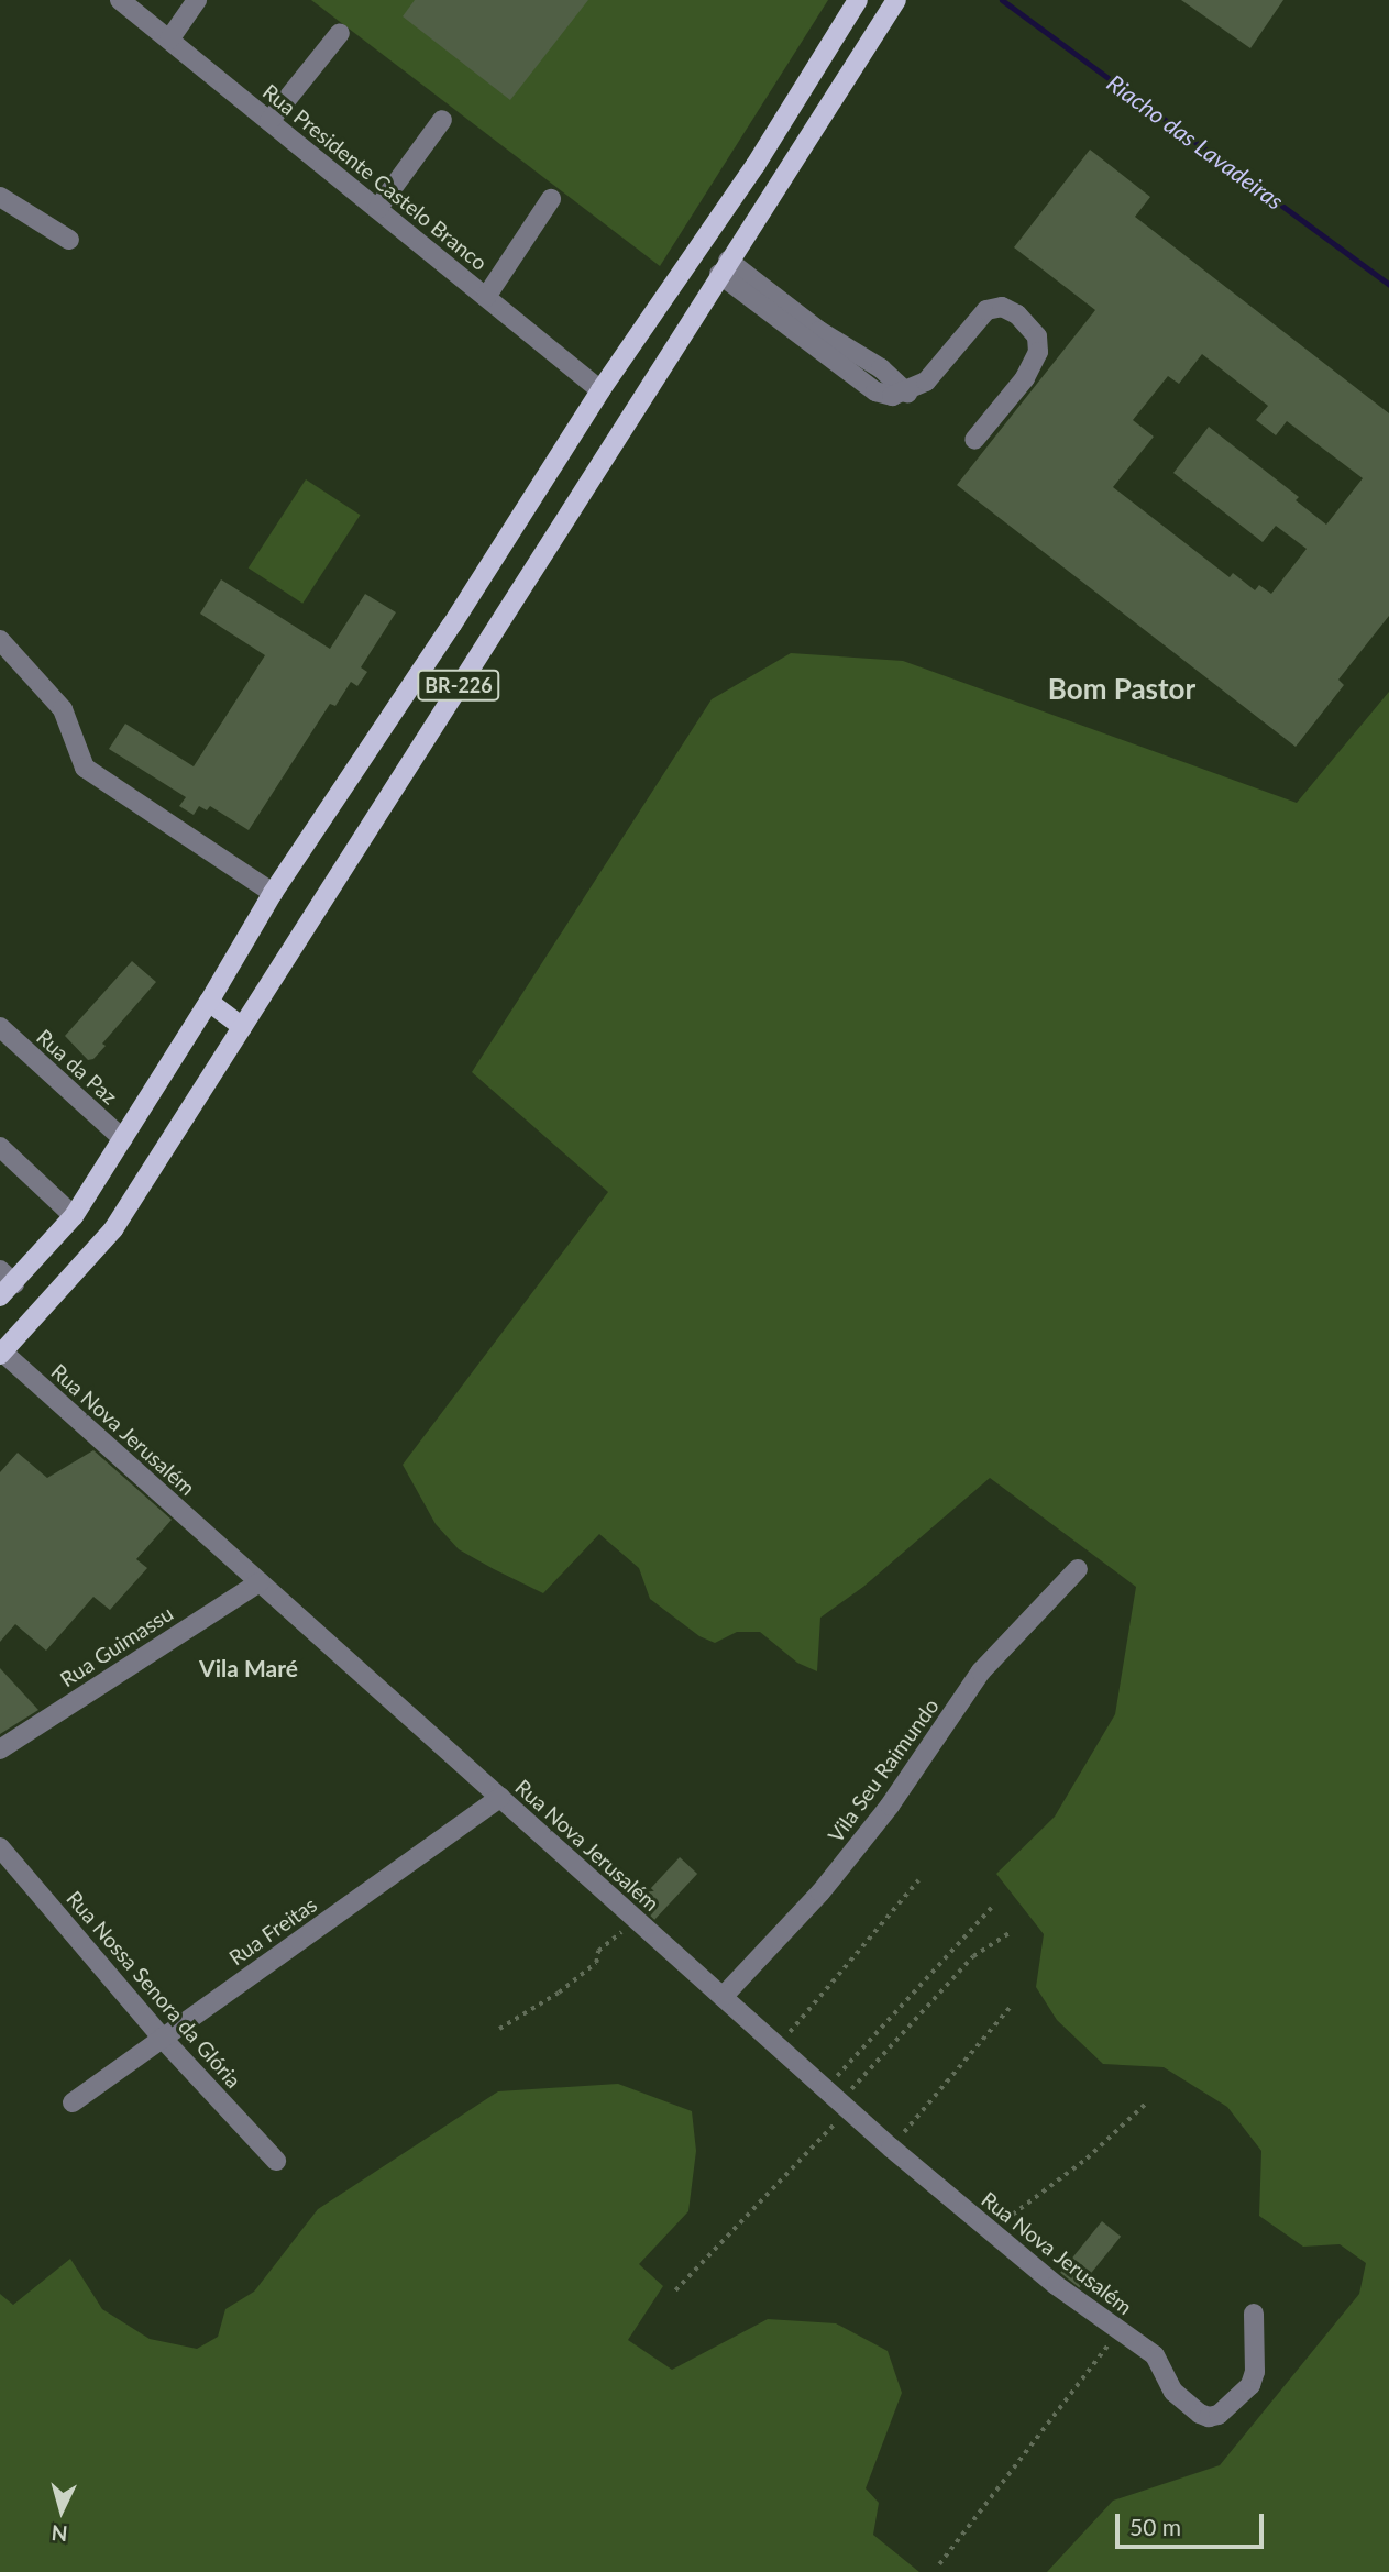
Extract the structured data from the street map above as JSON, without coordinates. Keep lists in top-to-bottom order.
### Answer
{
  "streets": {
    "main road": ["BR-226"],
    "street": [
      "Rua Presidente Castelo Branco",
      "Rua da Paz",
      "Rua Nova Jerusalém",
      "Rua Guimassu",
      "Vila Seu Raimundo",
      "Rua Freitas",
      "Rua Nossa Senora da Glória"
    ]
  },
  "crossings": [
    ["Rua Presidente Castelo Branco", "BR-226"],
    ["BR-226", "Rua da Paz"],
    ["BR-226", "Rua Nova Jerusalém"],
    ["Rua Nova Jerusalém", "Rua Guimassu"],
    ["Rua Nova Jerusalém", "Vila Seu Raimundo"],
    ["Rua Nova Jerusalém", "Rua Freitas"],
    ["Rua Freitas", "Rua Nossa Senora da Glória"]
  ],
  "districts": ["Bom Pastor", "Vila Maré"],
  "water": ["Riacho das Lavadeiras"],
  "scale_bar": "50 m",
  "north": "bottom"
}
